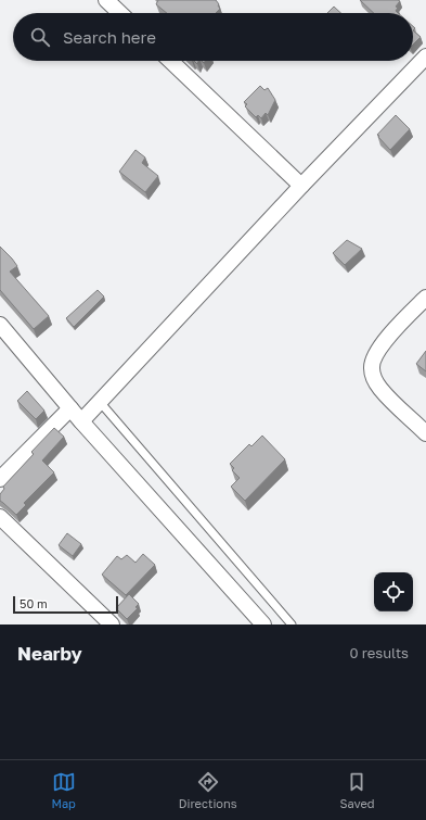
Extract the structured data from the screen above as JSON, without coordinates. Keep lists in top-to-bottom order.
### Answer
{
  "scale_bar": "50 m",
  "page": {
    "search": "Search here",
    "scale": "50 m",
    "heading": ["Nearby", "0 results"],
    "nav": ["Map", "Directions", "Saved"]
  }
}
